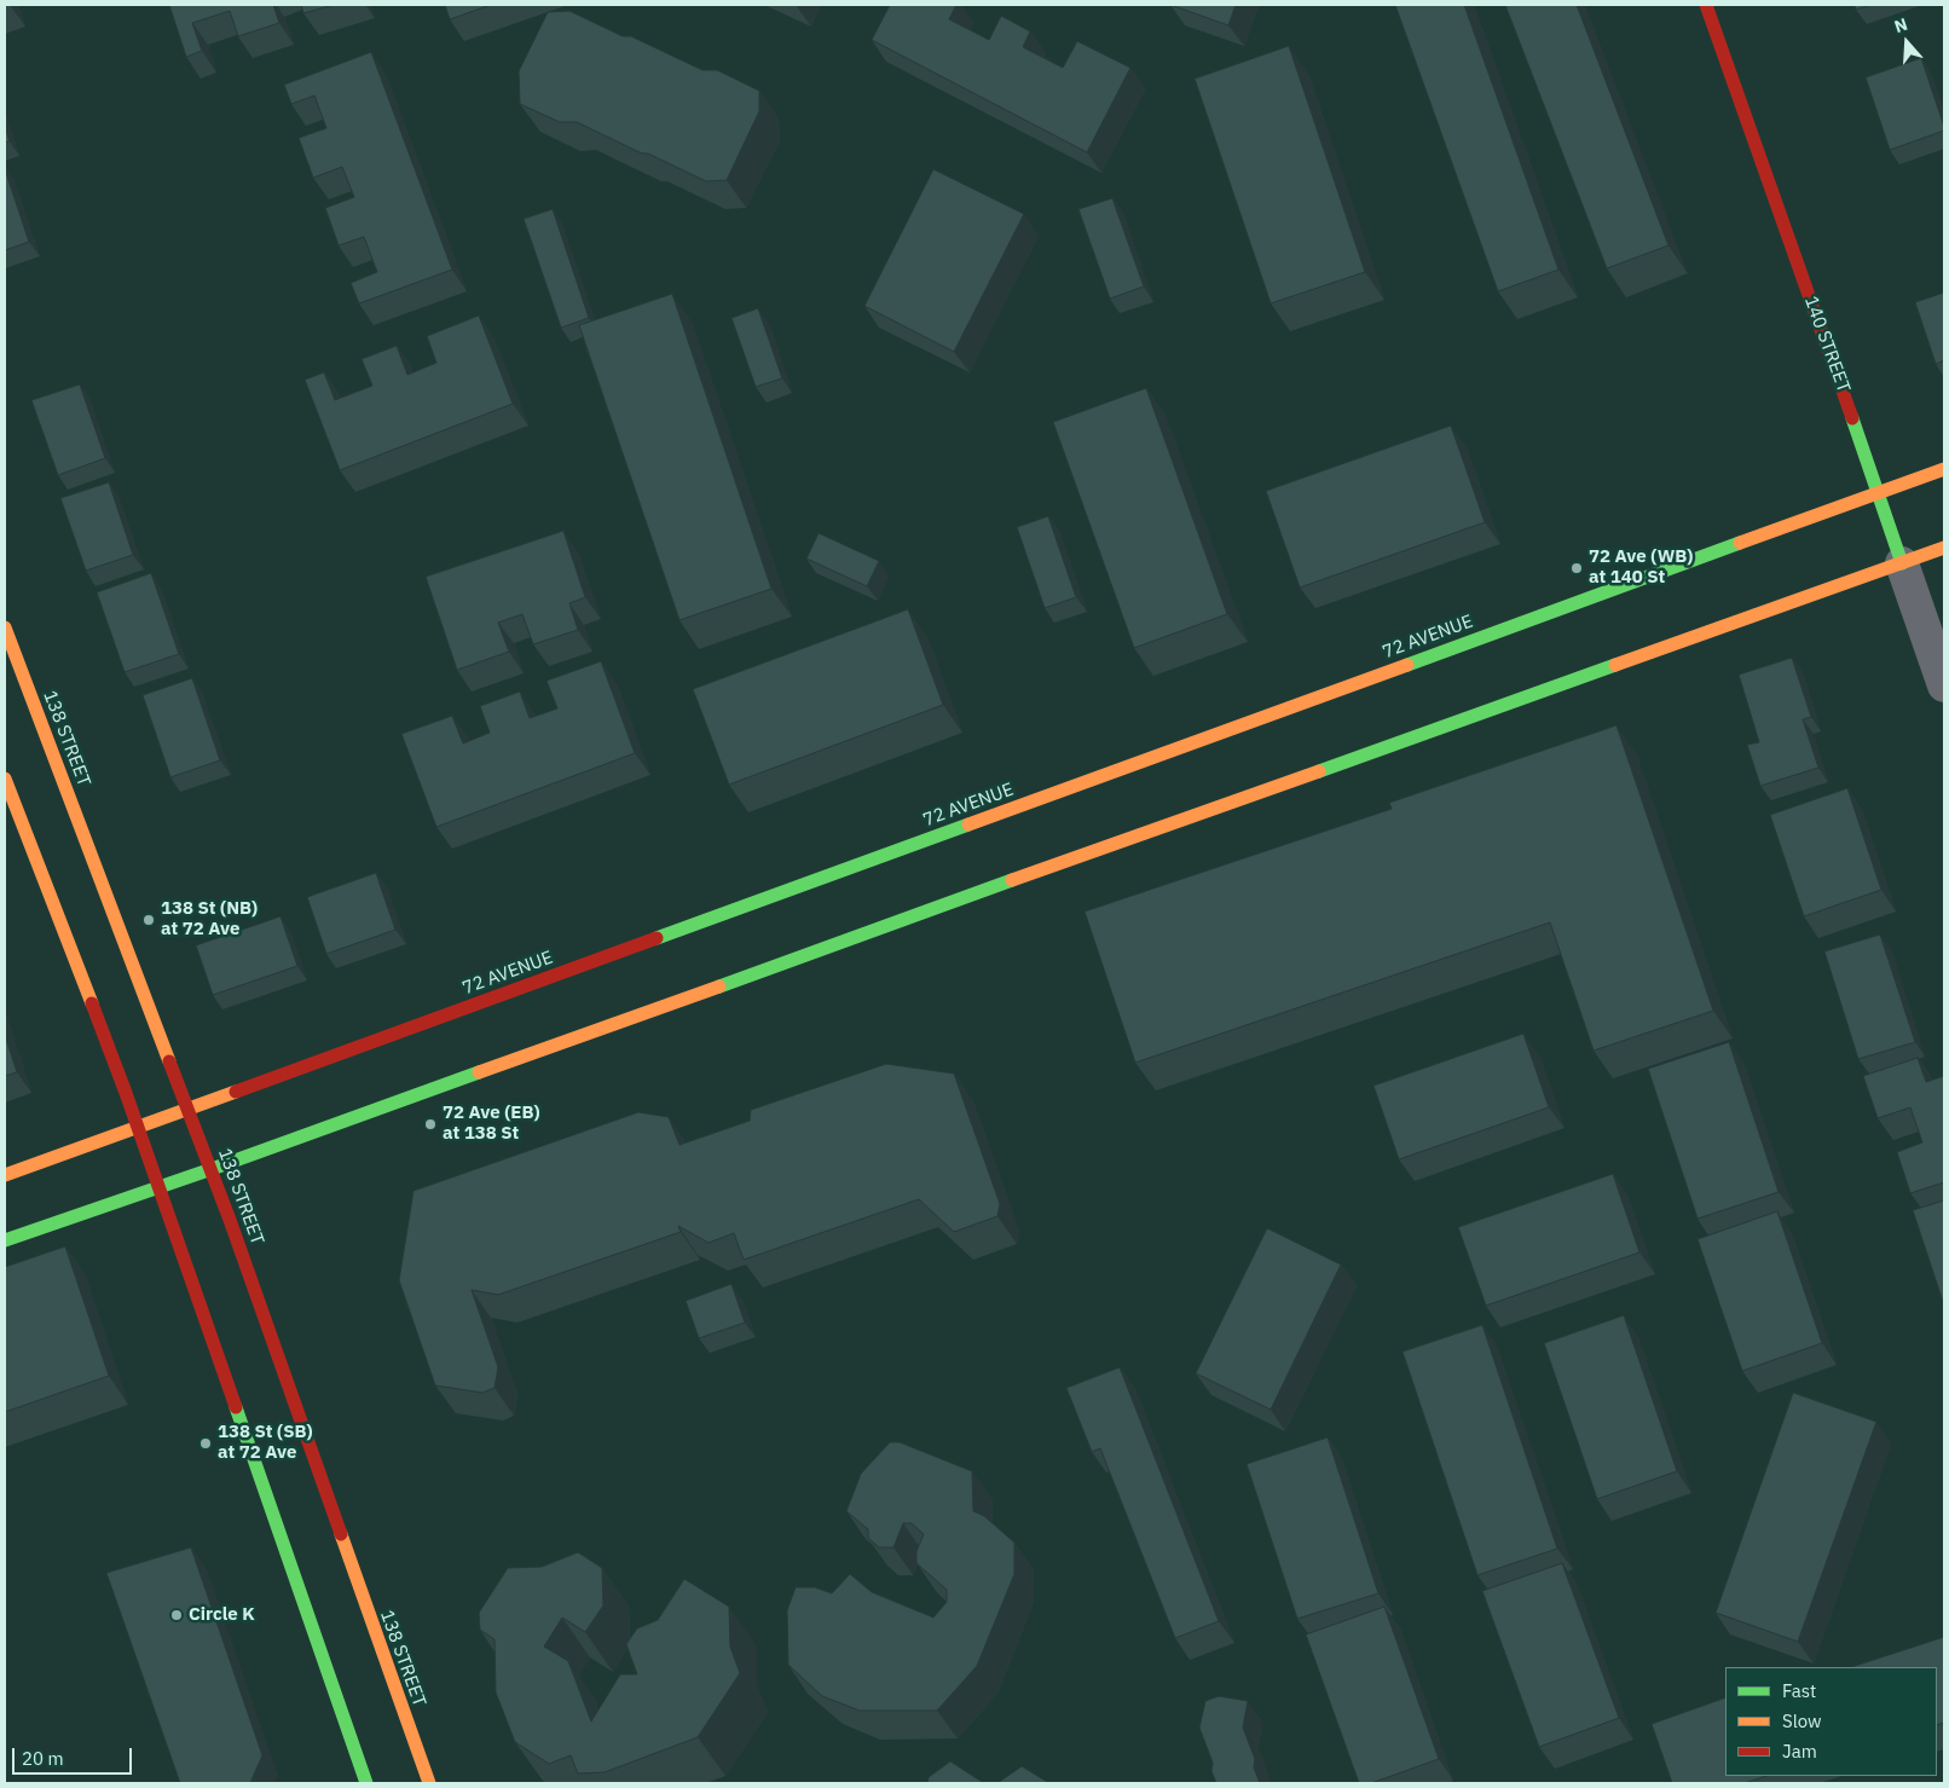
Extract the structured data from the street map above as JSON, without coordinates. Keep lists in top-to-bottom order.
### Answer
{
  "streets": {
    "main road": ["140 STREET", "72 AVENUE", "138 STREET"]
  },
  "crossings": [
    ["140 STREET", "72 AVENUE"],
    ["72 AVENUE", "138 STREET"]
  ],
  "places": [
    "72 Ave (WB) at 140 St",
    "138 St (NB) at 72 Ave",
    "72 Ave (EB) at 138 St",
    "138 St (SB) at 72 Ave",
    "Circle K"
  ],
  "legend": ["Fast", "Slow", "Jam"],
  "scale_bar": "20 m",
  "north": "top"
}
